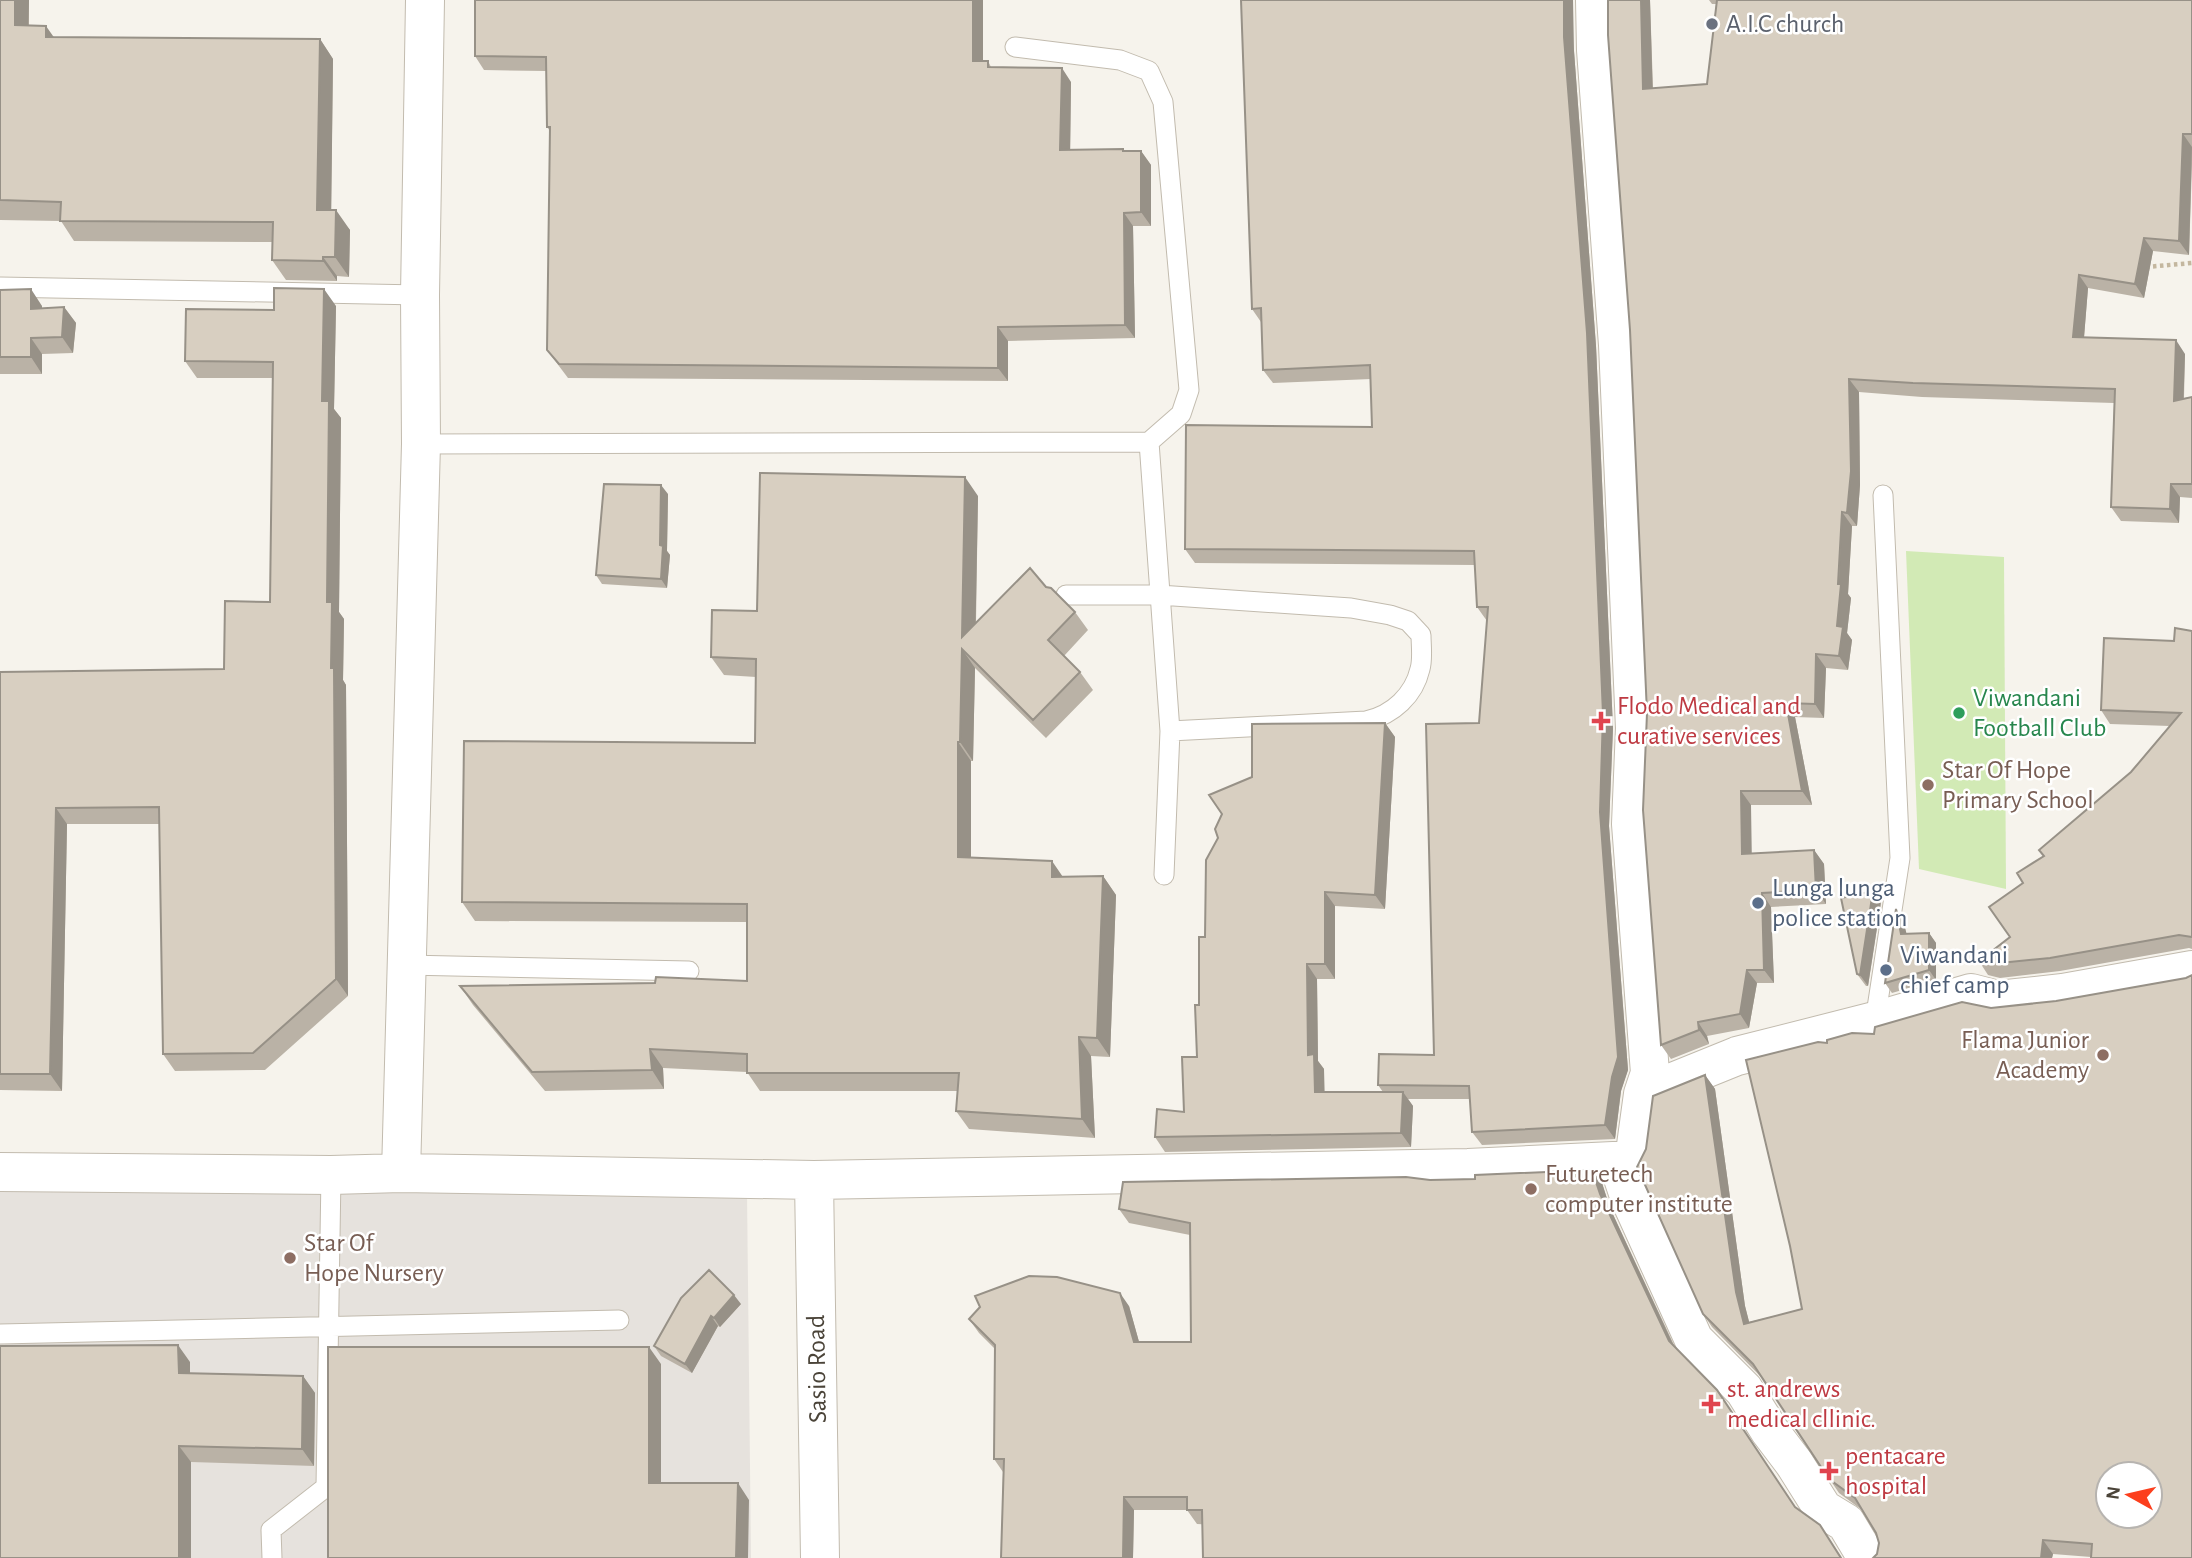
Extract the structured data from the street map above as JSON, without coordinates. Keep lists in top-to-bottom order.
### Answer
{
  "streets": {
    "street": ["Sasio Road"]
  },
  "places": {
    "other": [
      "A.I.C church",
      "Viwandani Football Club",
      "Star Of Hope Primary School",
      "Lunga lunga police station",
      "Viwandani chief camp",
      "Flama Junior Academy",
      "Futuretech computer institute",
      "Star Of Hope Nursery"
    ],
    "health": ["Flodo Medical and curative services", "st. andrews medical cllinic.", "pentacare hospital"]
  },
  "north": "left"
}
